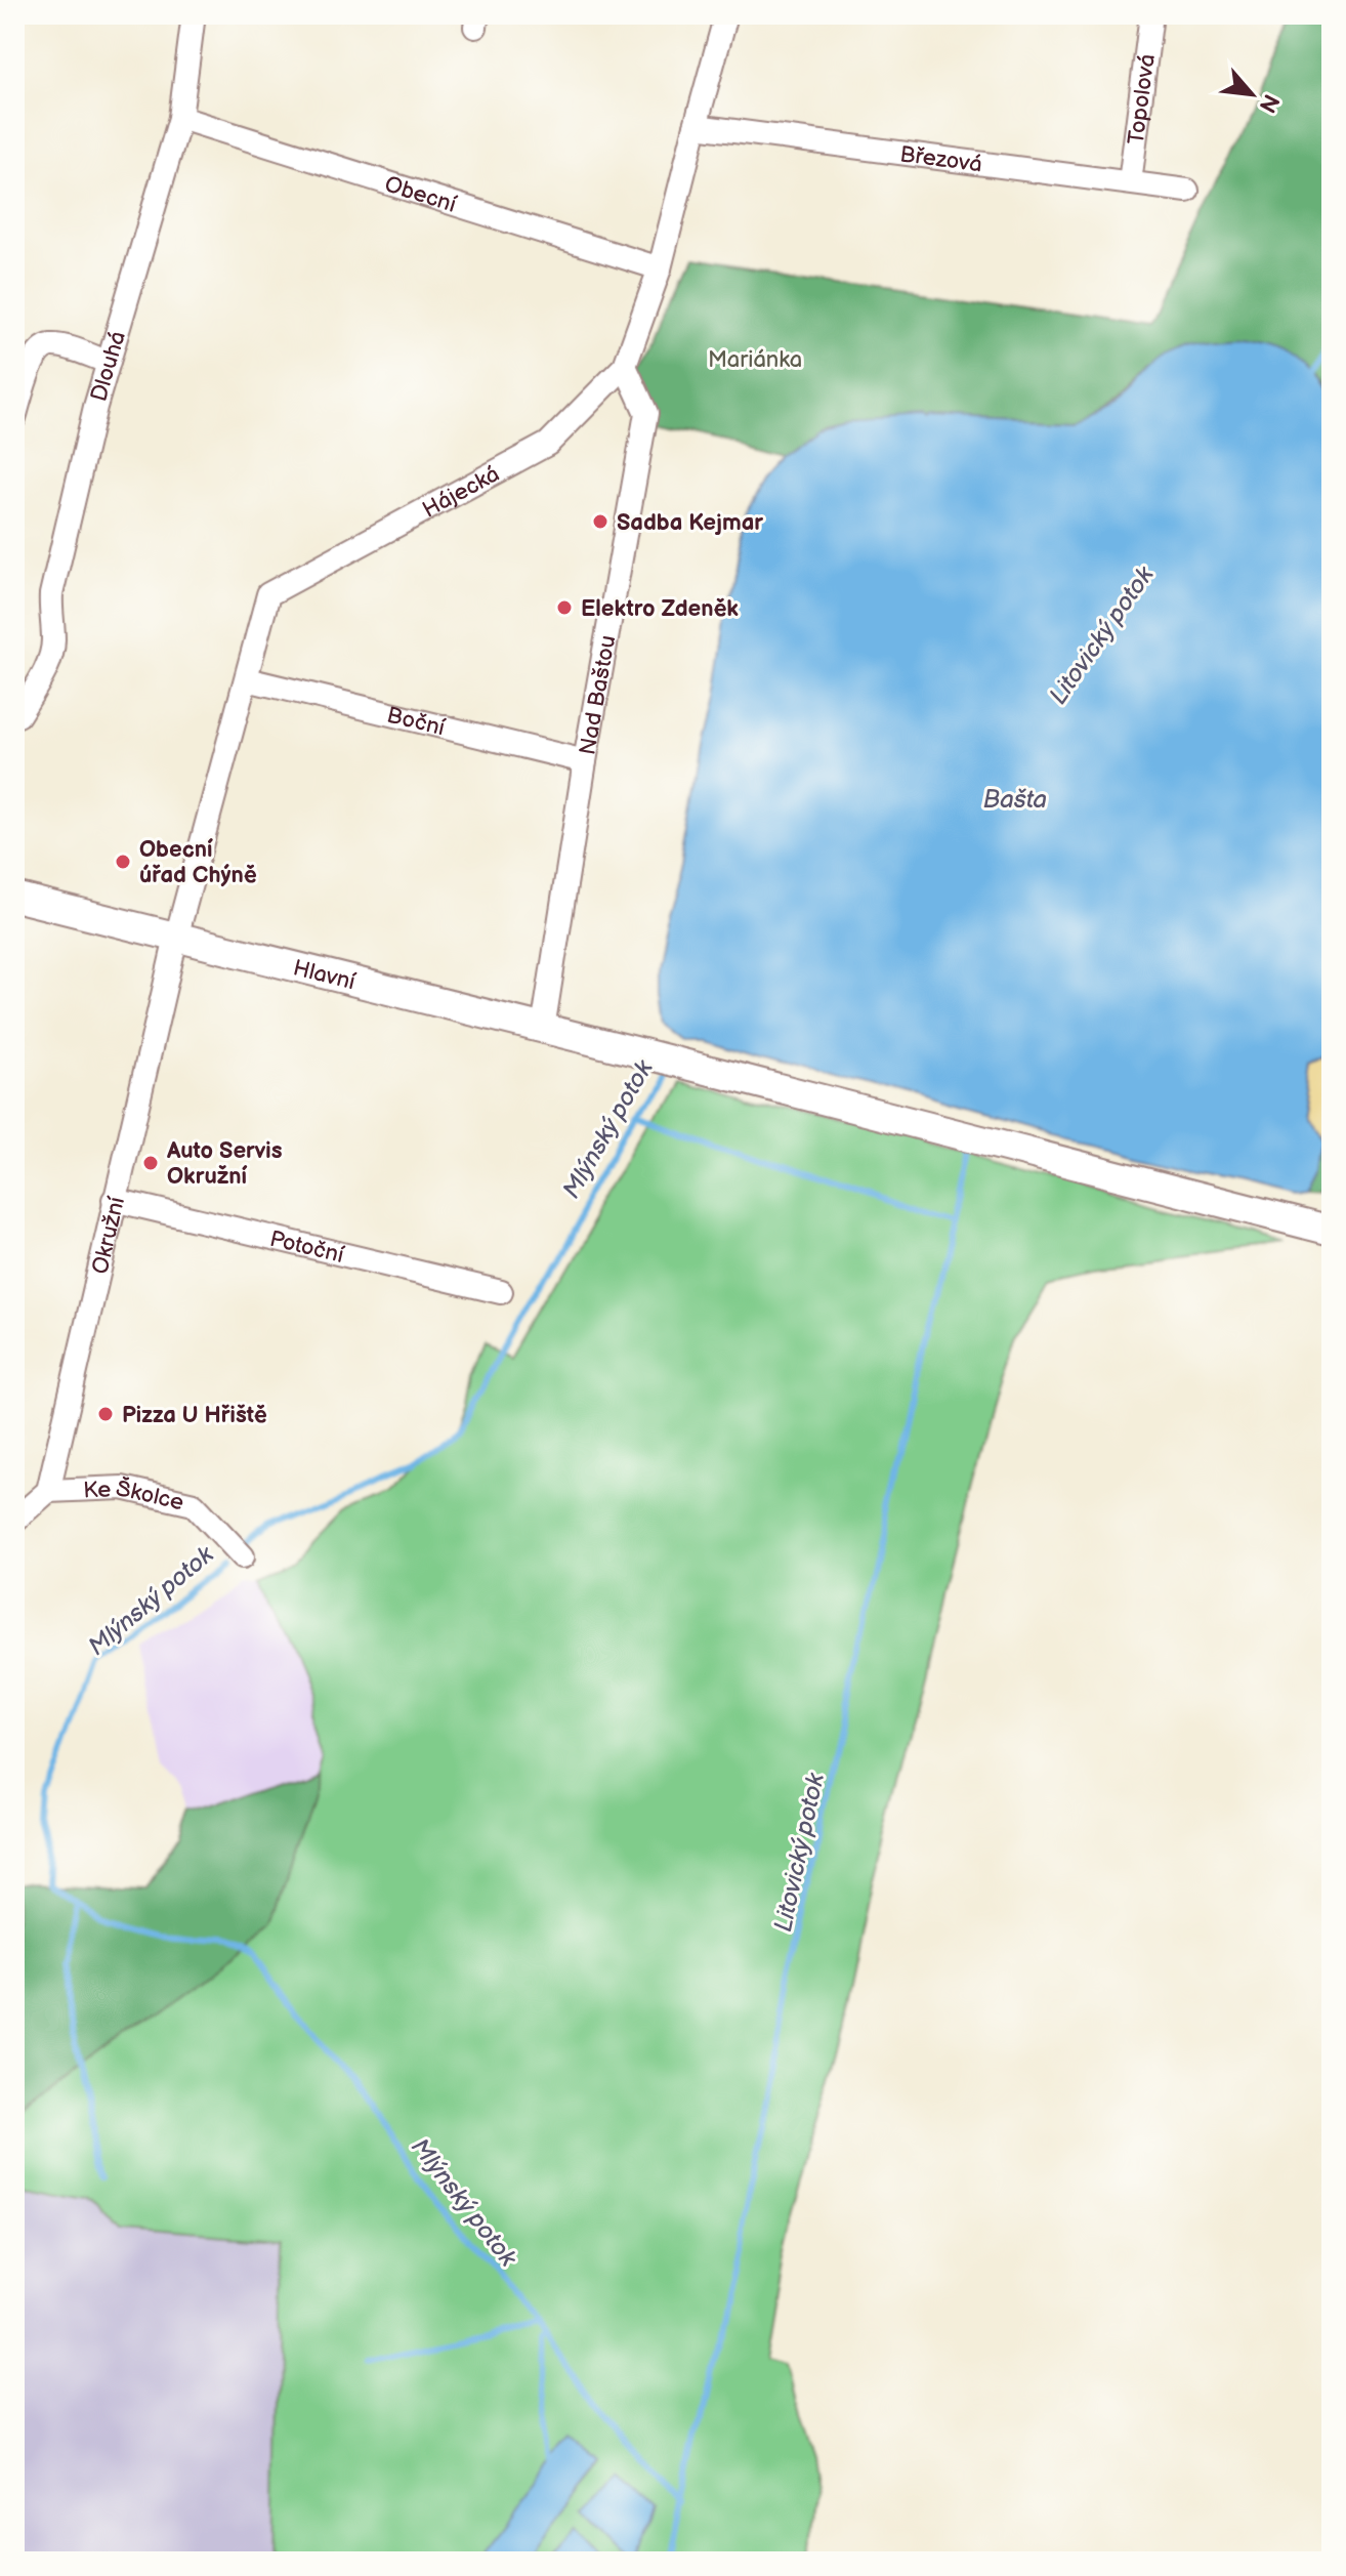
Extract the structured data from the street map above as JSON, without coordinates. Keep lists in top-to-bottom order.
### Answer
{
  "streets": {
    "street": [
      "Topolová",
      "Březová",
      "Obecní",
      "Dlouhá",
      "Hájecká",
      "Nad Baštou",
      "Boční",
      "Hlavní",
      "Okružní",
      "Potoční",
      "Ke Školce"
    ]
  },
  "crossings": [
    ["Topolová", "Březová"],
    ["Březová", "Hájecká"],
    ["Obecní", "Dlouhá"],
    ["Obecní", "Hájecká"],
    ["Hájecká", "Nad Baštou"],
    ["Hájecká", "Boční"],
    ["Hájecká", "Hlavní"],
    ["Hájecká", "Okružní"],
    ["Nad Baštou", "Boční"],
    ["Nad Baštou", "Hlavní"],
    ["Hlavní", "Okružní"],
    ["Okružní", "Potoční"],
    ["Okružní", "Ke Školce"]
  ],
  "water": ["Litovický potok", "Bašta", "Mlýnský potok"],
  "parks": ["Mariánka"],
  "places": [
    "Sadba Kejmar",
    "Elektro Zdeněk",
    "Obecní úřad Chýně",
    "Auto Servis Okružní",
    "Pizza U Hřiště"
  ],
  "north": "bottom right"
}
